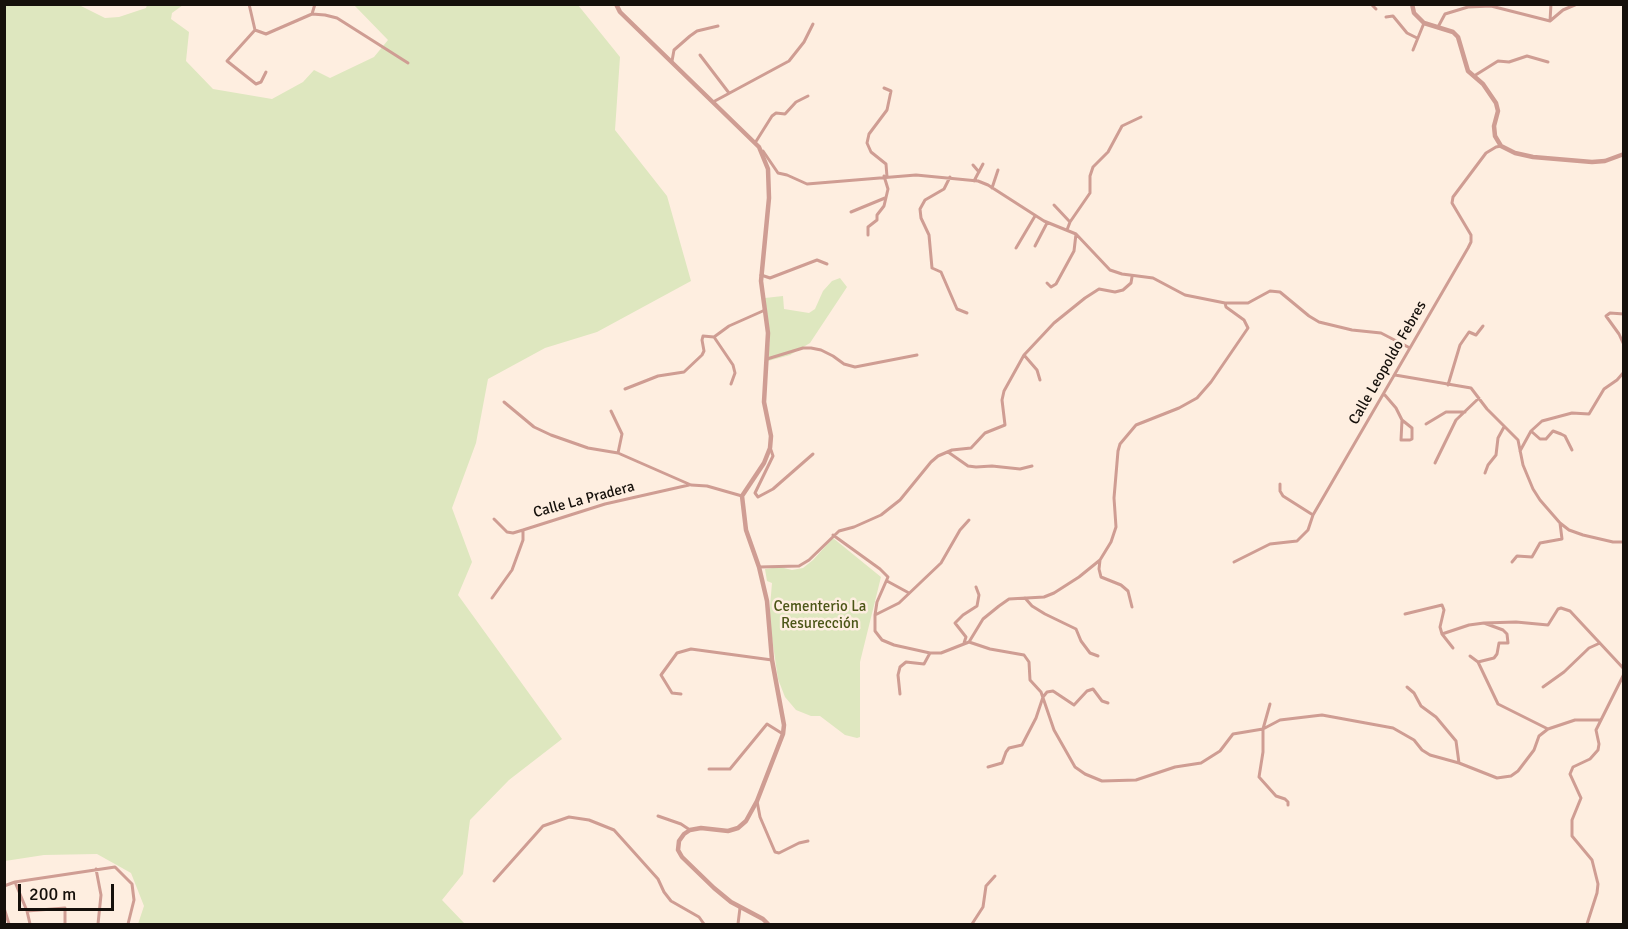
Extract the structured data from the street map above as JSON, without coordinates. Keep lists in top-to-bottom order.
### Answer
{
  "streets": {
    "street": ["Calle Leopoldo Febres", "Calle La Pradera"]
  },
  "parks": ["Cementerio La Resurección"],
  "scale_bar": "200 m"
}
